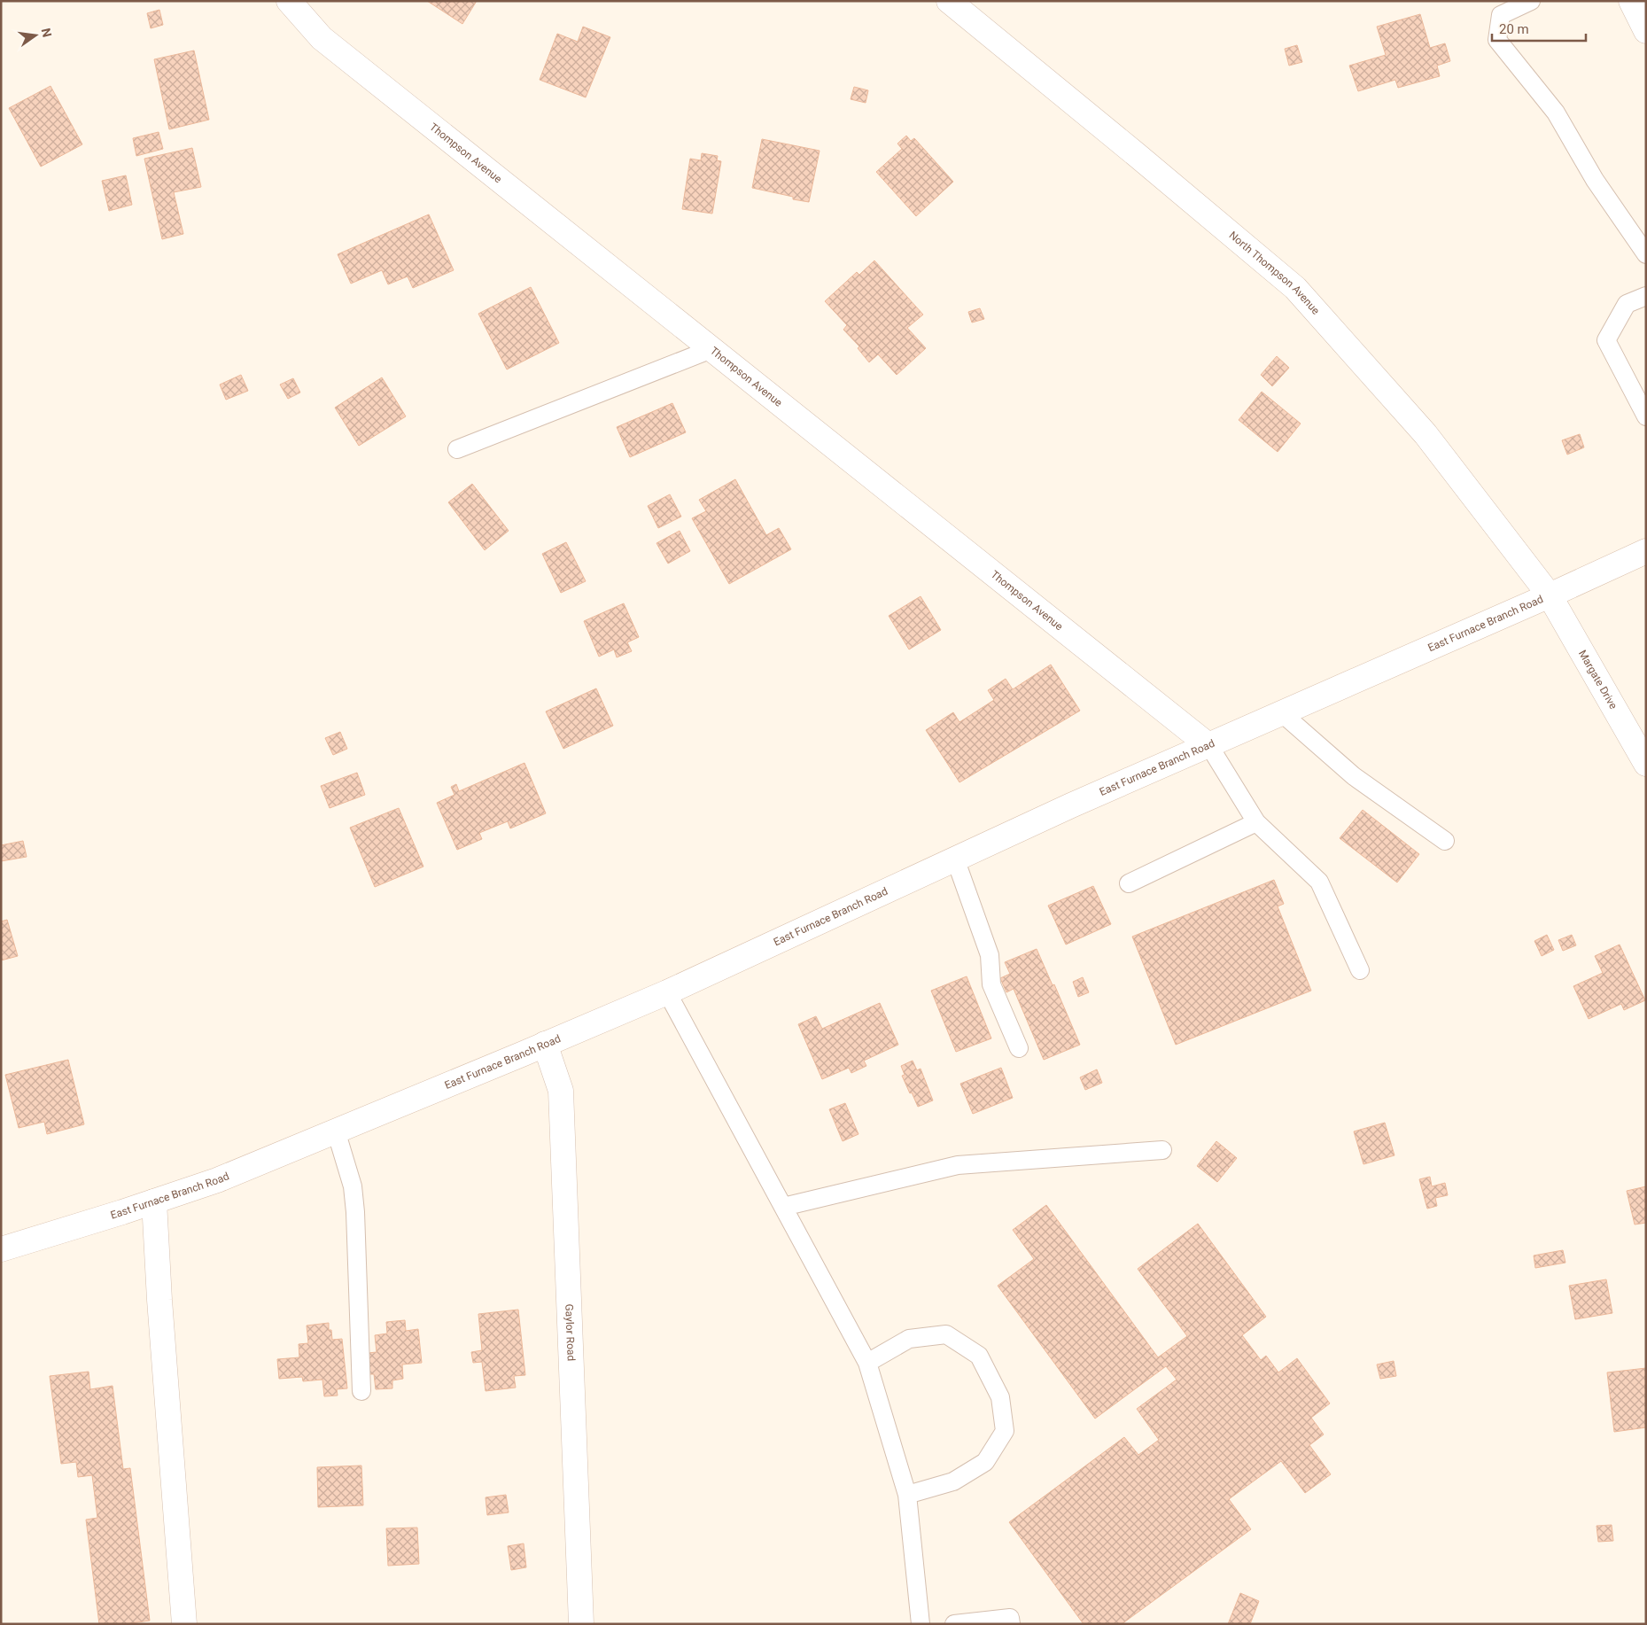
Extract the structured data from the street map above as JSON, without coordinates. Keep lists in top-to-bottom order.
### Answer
{
  "streets": {
    "street": [
      "Thompson Avenue",
      "North Thompson Avenue",
      "East Furnace Branch Road",
      "Margate Drive",
      "Gaylor Road"
    ]
  },
  "crossings": [
    ["Thompson Avenue", "East Furnace Branch Road"],
    ["North Thompson Avenue", "East Furnace Branch Road"],
    ["North Thompson Avenue", "Margate Drive"],
    ["East Furnace Branch Road", "Margate Drive"],
    ["East Furnace Branch Road", "Gaylor Road"]
  ],
  "scale_bar": "20 m",
  "north": "right"
}
